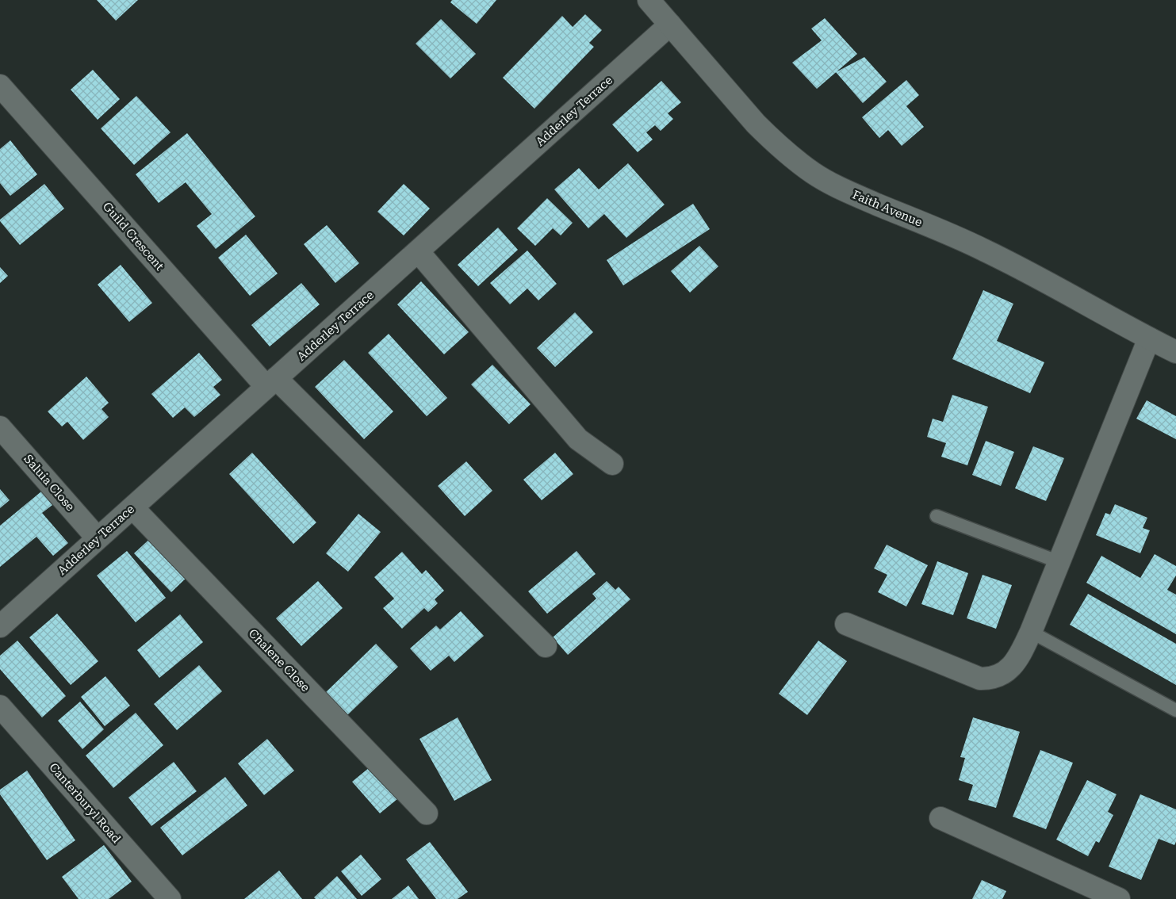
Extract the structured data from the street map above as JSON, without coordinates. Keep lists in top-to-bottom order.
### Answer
{
  "streets": {
    "street": [
      "Adderley Terrace",
      "Faith Avenue",
      "Guild Crescent",
      "Saluia Close",
      "Chalene Close",
      "Canterburyl Road"
    ]
  },
  "crossings": [
    ["Adderley Terrace", "Faith Avenue"],
    ["Adderley Terrace", "Guild Crescent"],
    ["Adderley Terrace", "Saluia Close"],
    ["Adderley Terrace", "Chalene Close"]
  ]
}
